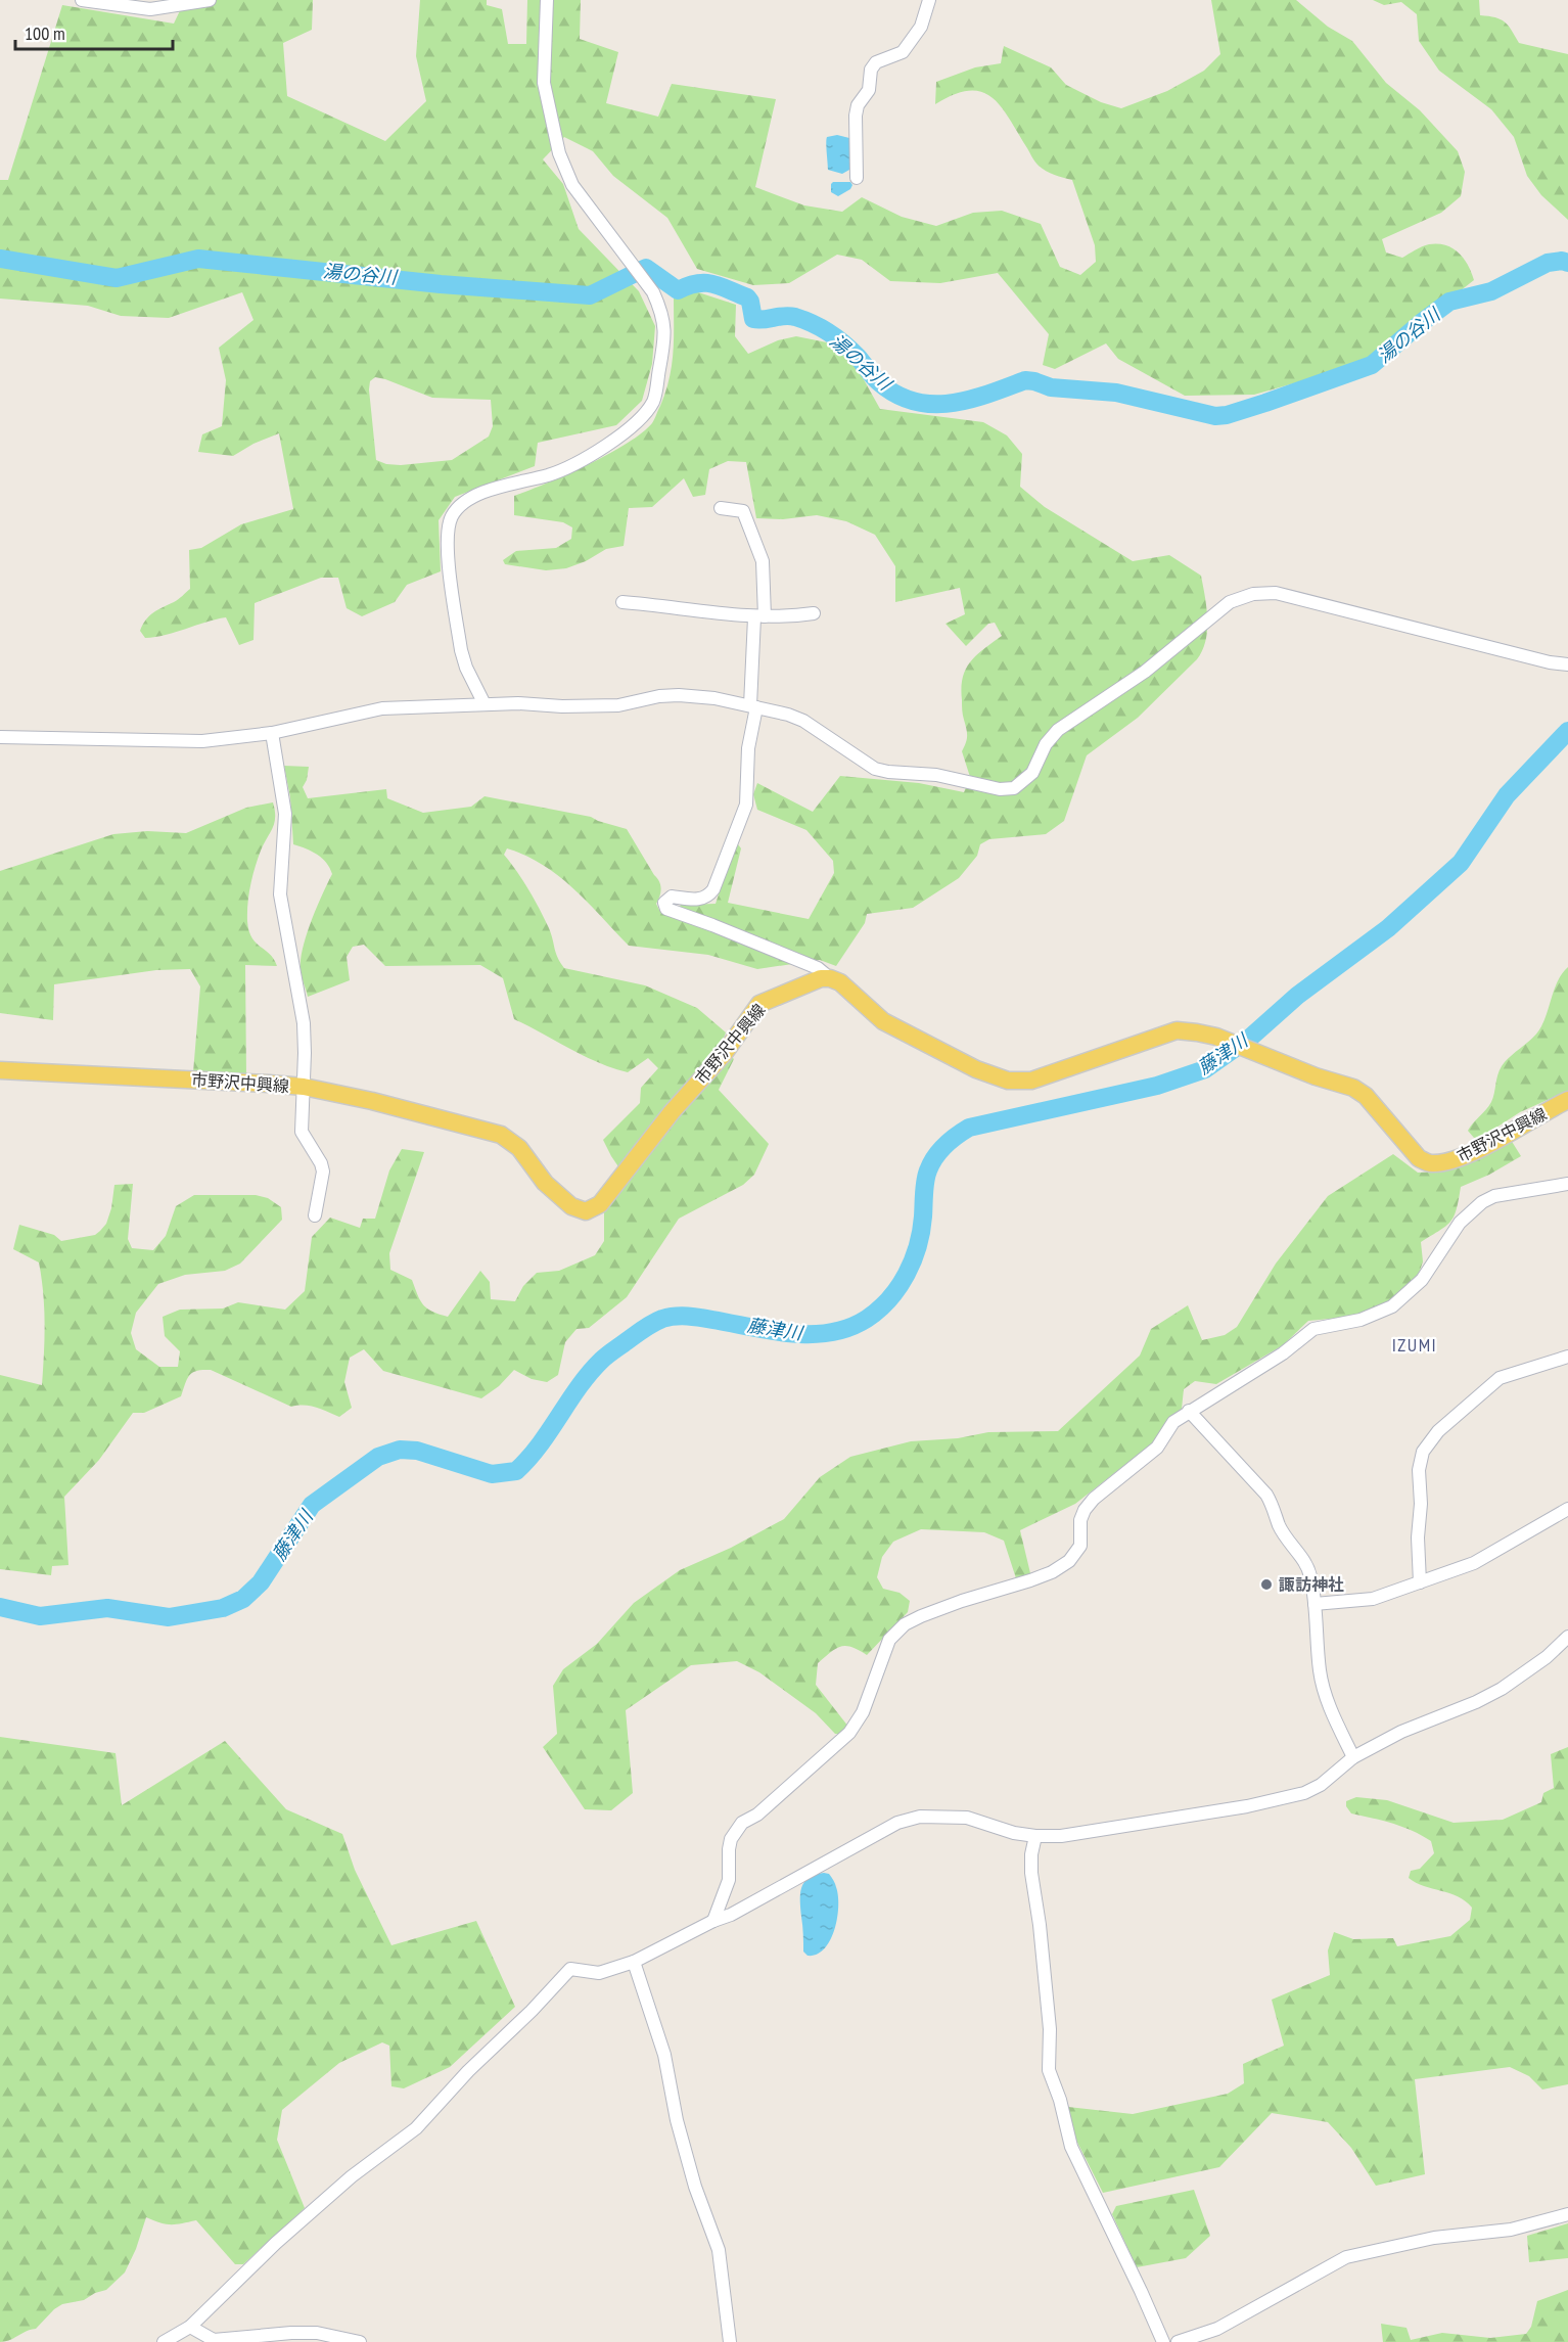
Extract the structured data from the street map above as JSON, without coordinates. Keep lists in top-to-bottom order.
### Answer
{
  "streets": {
    "main road": ["市野沢中興線"]
  },
  "districts": ["IZUMI"],
  "water": ["湯の谷川", "藤津川"],
  "places": ["諏訪神社"],
  "scale_bar": "100 m"
}
